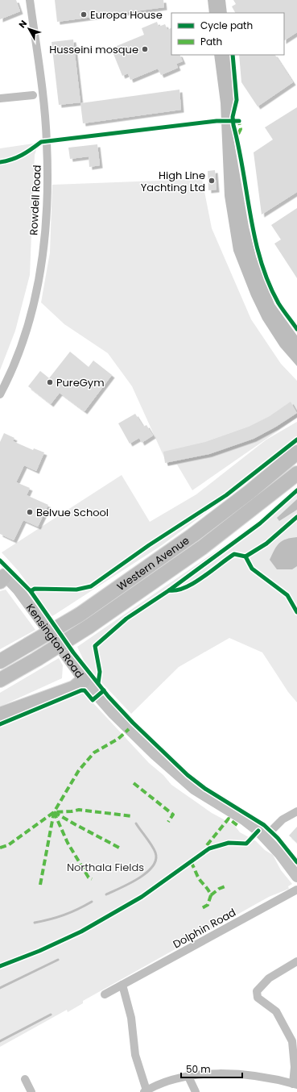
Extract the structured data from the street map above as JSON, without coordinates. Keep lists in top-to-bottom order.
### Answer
{
  "streets": {
    "highway": ["Western Avenue"],
    "street": ["Rowdell Road", "Kensington Road", "Dolphin Road"]
  },
  "parks": ["Northala Fields"],
  "places": [
    "Europa House",
    "Husseini mosque",
    "High Line Yachting Ltd",
    "PureGym",
    "Belvue School"
  ],
  "legend": ["Cycle path", "Path"],
  "scale_bar": "50 m",
  "north": "top left"
}
